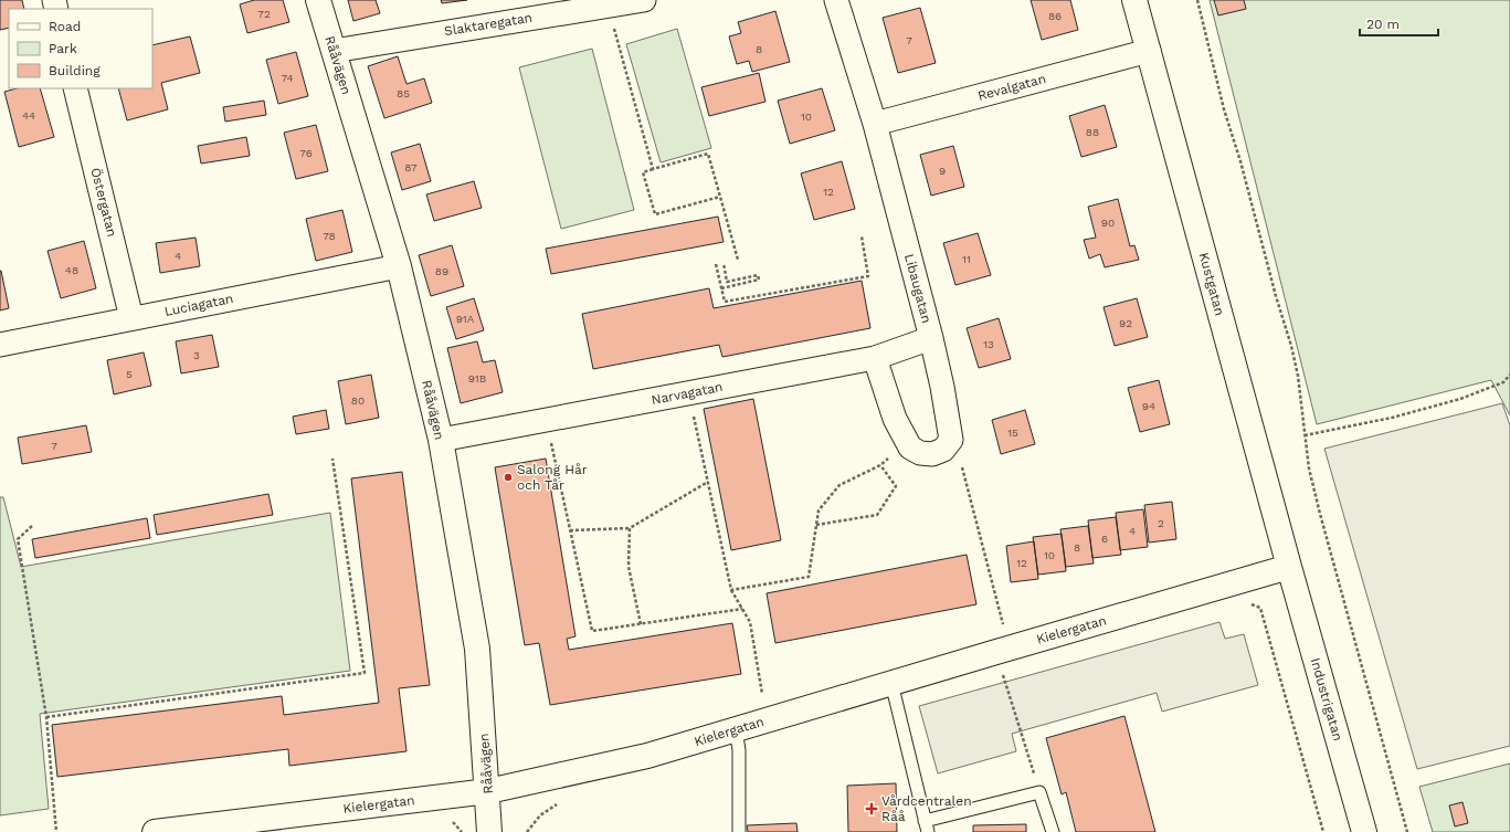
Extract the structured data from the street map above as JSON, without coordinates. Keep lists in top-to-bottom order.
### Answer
{
  "streets": {
    "street": [
      "Slaktaregatan",
      "Rååvägen",
      "Revalgatan",
      "Östergatan",
      "Kustgatan",
      "Libaugatan",
      "Luciagatan",
      "Narvagatan",
      "Kielergatan",
      "Industrigatan"
    ]
  },
  "crossings": [
    ["Slaktaregatan", "Rååvägen"],
    ["Rååvägen", "Luciagatan"],
    ["Rååvägen", "Narvagatan"],
    ["Rååvägen", "Kielergatan"],
    ["Revalgatan", "Kustgatan"],
    ["Revalgatan", "Libaugatan"],
    ["Östergatan", "Luciagatan"],
    ["Kustgatan", "Kielergatan"],
    ["Kustgatan", "Industrigatan"],
    ["Libaugatan", "Narvagatan"],
    ["Kielergatan", "Industrigatan"]
  ],
  "places": {
    "other": ["Salong Hår och Tår"],
    "health": ["Vårdcentralen Råå"]
  },
  "house_numbers": [
    "72",
    "86",
    "7",
    "8",
    "74",
    "85",
    "44",
    "10",
    "88",
    "76",
    "87",
    "9",
    "12",
    "90",
    "78",
    "4",
    "11",
    "48",
    "89",
    "91A",
    "92",
    "13",
    "3",
    "5",
    "91B",
    "80",
    "94",
    "15",
    "7",
    "2",
    "4",
    "6",
    "8",
    "10",
    "12"
  ],
  "legend": ["Road", "Park", "Building"],
  "scale_bar": "20 m"
}
